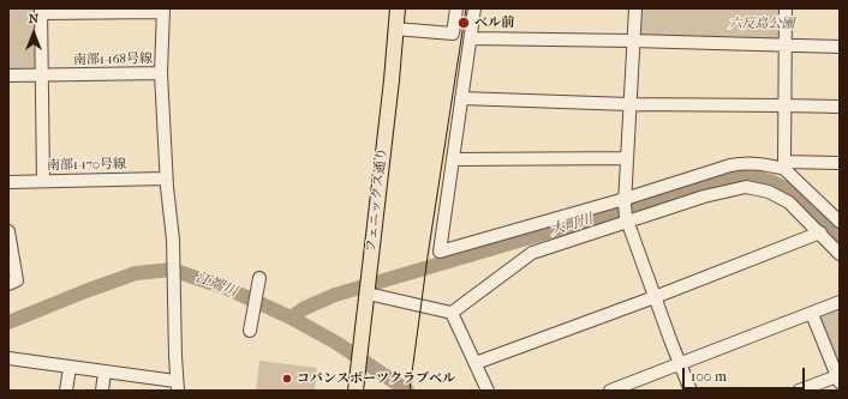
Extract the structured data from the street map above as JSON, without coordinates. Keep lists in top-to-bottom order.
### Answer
{
  "streets": {
    "main road": ["フェニックス通り"],
    "street": ["南部1-168号線", "南部1-170号線"]
  },
  "water": ["大町川", "江端川"],
  "parks": ["六反島公園"],
  "places": ["ベル前", "コパンスポーツクラブベル"],
  "scale_bar": "100 m",
  "north": "top"
}
